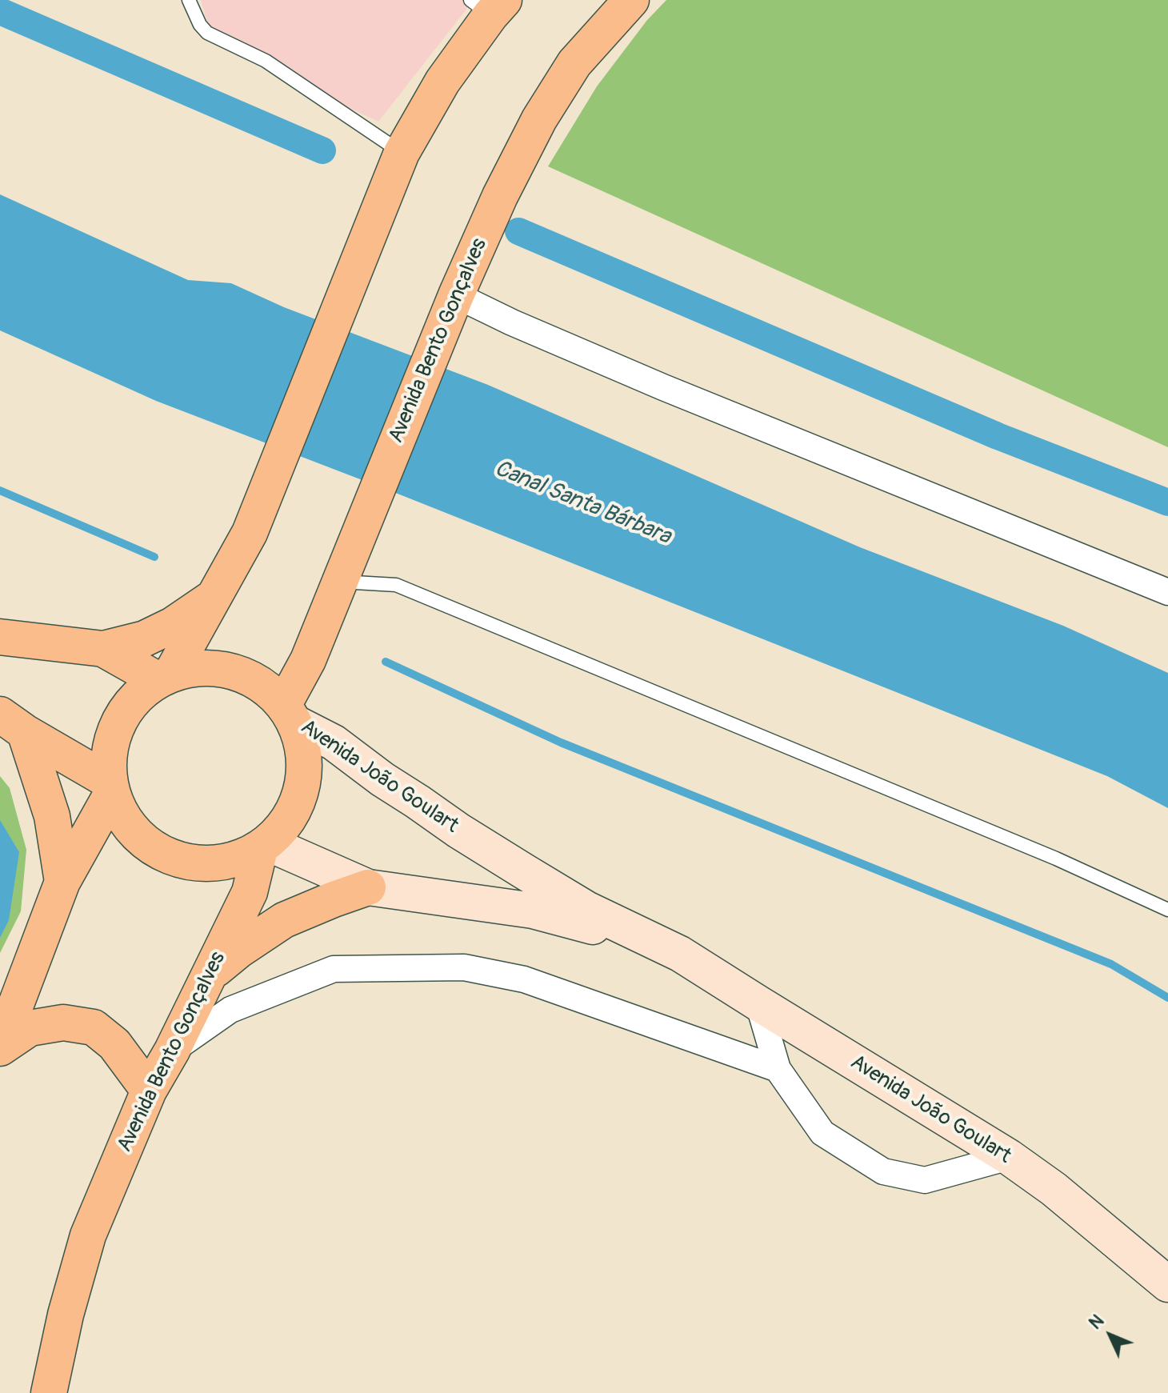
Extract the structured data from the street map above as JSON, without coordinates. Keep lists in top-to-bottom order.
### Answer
{
  "streets": {
    "main road": ["Avenida Bento Gonçalves", "Avenida João Goulart"]
  },
  "crossings": [
    ["Avenida Bento Gonçalves", "Avenida João Goulart"]
  ],
  "water": ["Canal Santa Bárbara"],
  "north": "top left"
}
